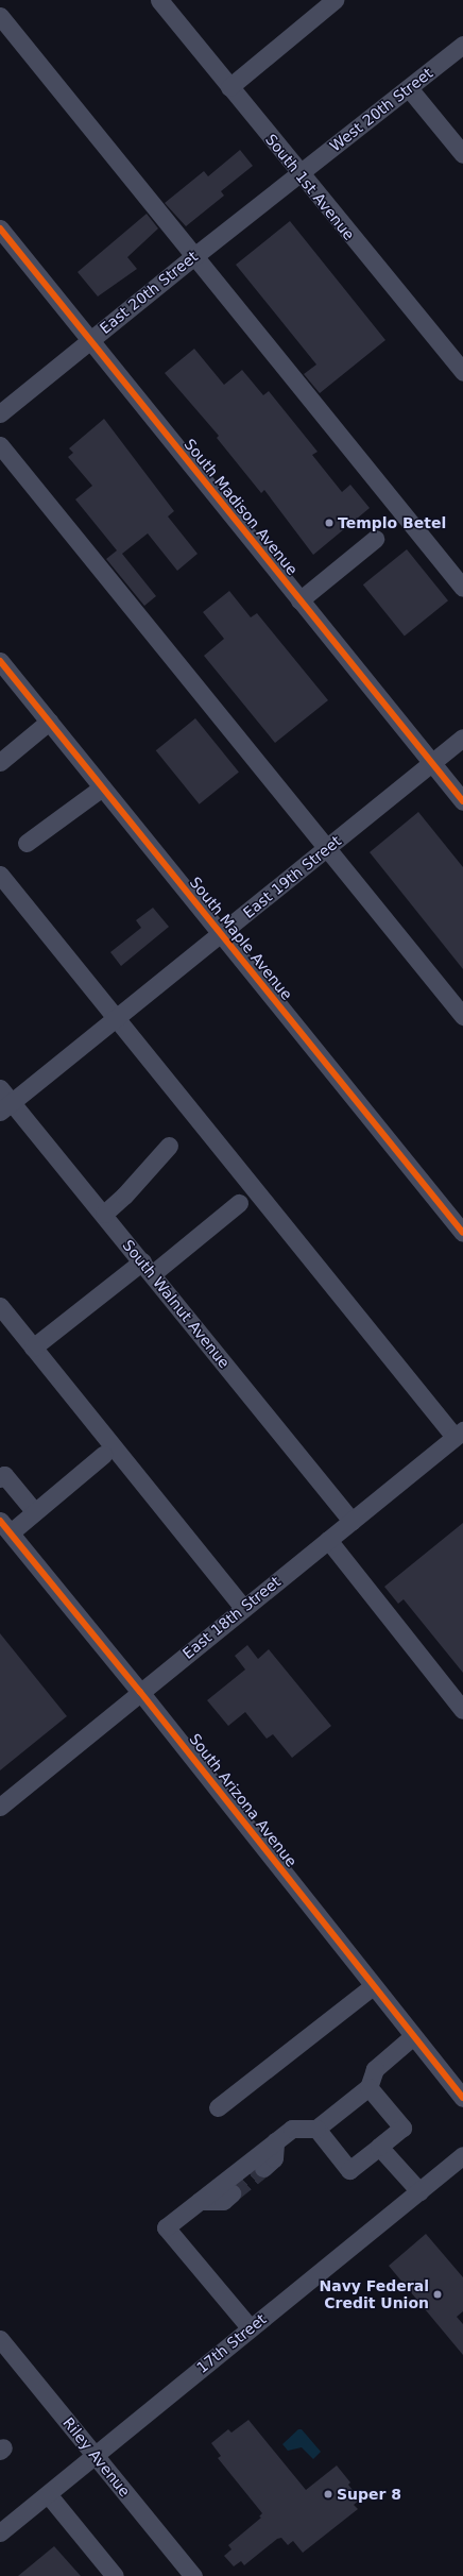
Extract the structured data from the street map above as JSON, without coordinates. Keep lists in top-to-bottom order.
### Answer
{
  "streets": {
    "street": [
      "West 20th Street",
      "South 1st Avenue",
      "East 20th Street",
      "South Madison Avenue",
      "East 19th Street",
      "South Maple Avenue",
      "South Walnut Avenue",
      "East 18th Street",
      "South Arizona Avenue",
      "17th Street",
      "Riley Avenue"
    ]
  },
  "crossings": [
    ["West 20th Street", "South 1st Avenue"],
    ["West 20th Street", "East 20th Street"],
    ["South 1st Avenue", "East 20th Street"],
    ["East 20th Street", "South Madison Avenue"],
    ["South Madison Avenue", "East 19th Street"],
    ["East 19th Street", "South Maple Avenue"],
    ["East 19th Street", "South Walnut Avenue"],
    ["South Walnut Avenue", "East 18th Street"],
    ["East 18th Street", "South Arizona Avenue"],
    ["17th Street", "Riley Avenue"]
  ],
  "places": ["Templo Betel", "Navy Federal Credit Union", "Super 8"]
}
